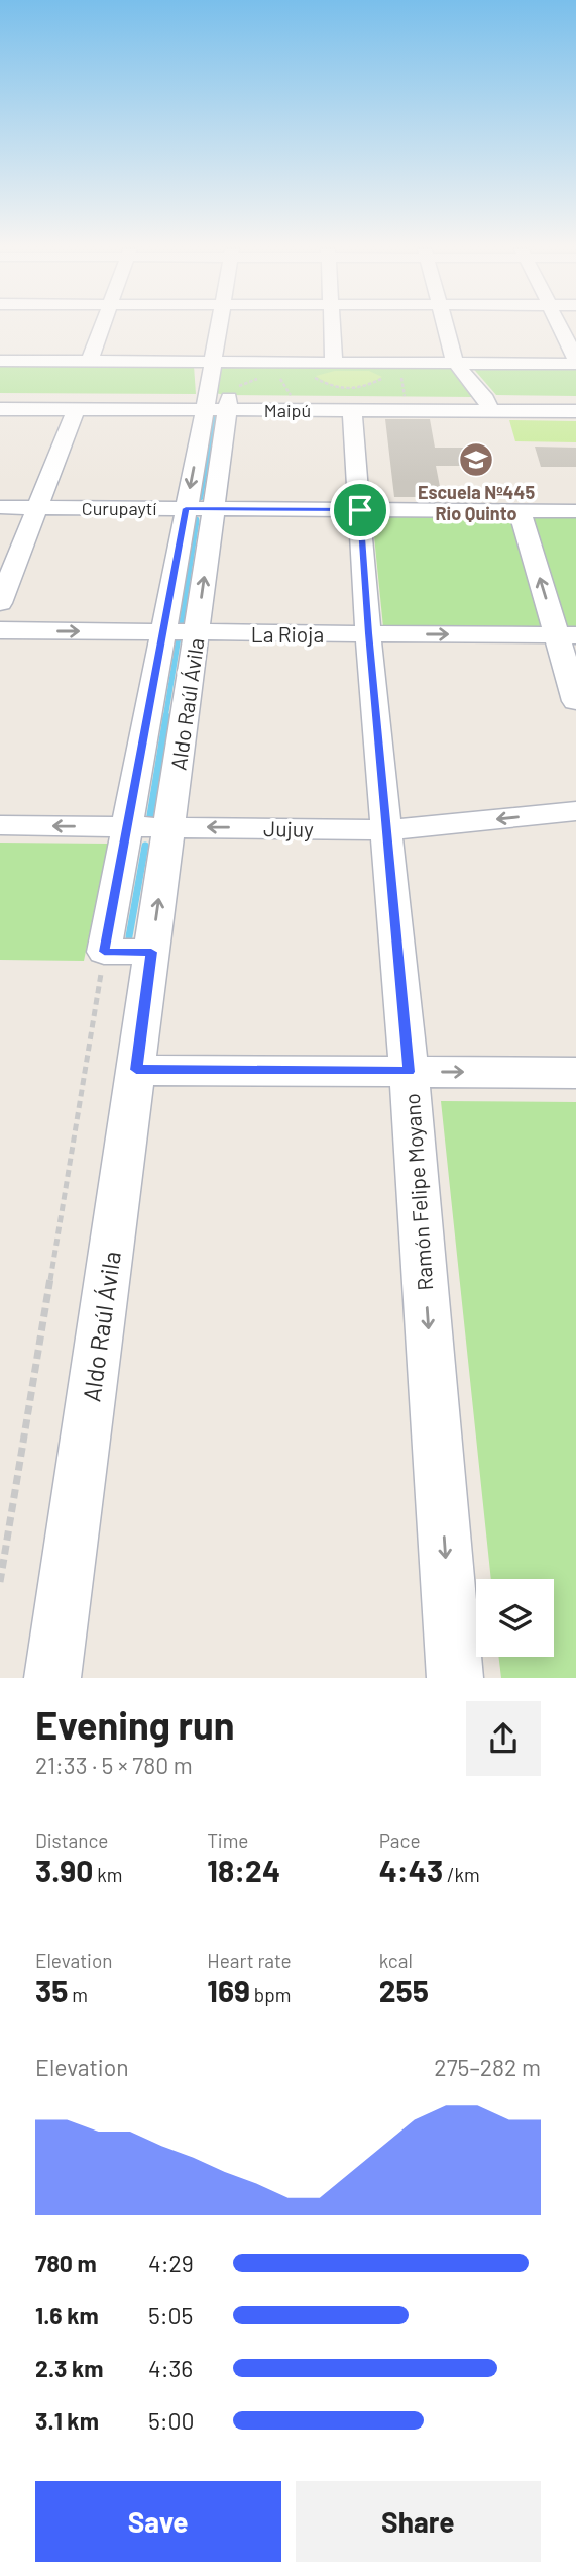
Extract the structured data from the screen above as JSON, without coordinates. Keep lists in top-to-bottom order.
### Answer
{
  "streets": {
    "street": [
      "Maipú",
      "Curupaytí",
      "La Rioja",
      "Aldo Raúl Ávila",
      "Jujuy",
      "Ramón Felipe Moyano"
    ]
  },
  "crossings": [
    ["Maipú", "Aldo Raúl Ávila"],
    ["Maipú", "Ramón Felipe Moyano"],
    ["Curupaytí", "Aldo Raúl Ávila"],
    ["Curupaytí", "Ramón Felipe Moyano"],
    ["La Rioja", "Aldo Raúl Ávila"],
    ["La Rioja", "Ramón Felipe Moyano"],
    ["Aldo Raúl Ávila", "Jujuy"],
    ["Jujuy", "Ramón Felipe Moyano"]
  ],
  "one_way": ["Ramón Felipe Moyano"],
  "places": {
    "school or university": ["Escuela Nº445 Rio Quinto"]
  },
  "page": {
    "heading": ["Evening run", "21:33 · 5 × 780 m"],
    "stats": [
      ["Distance", "3.90 km"],
      ["Time", "18:24"],
      ["Pace", "4:43 /km"],
      ["Elevation", "35 m"],
      ["Heart rate", "169 bpm"],
      ["kcal", "255"]
    ],
    "chart": ["Elevation", "275–282 m"],
    "list": [
      {
        "name": "780 m",
        "note": "4:29"
      },
      {
        "name": "1.6 km",
        "note": "5:05"
      },
      {
        "name": "2.3 km",
        "note": "4:36"
      },
      {
        "name": "3.1 km",
        "note": "5:00"
      }
    ],
    "buttons": ["Save", "Share"]
  }
}
